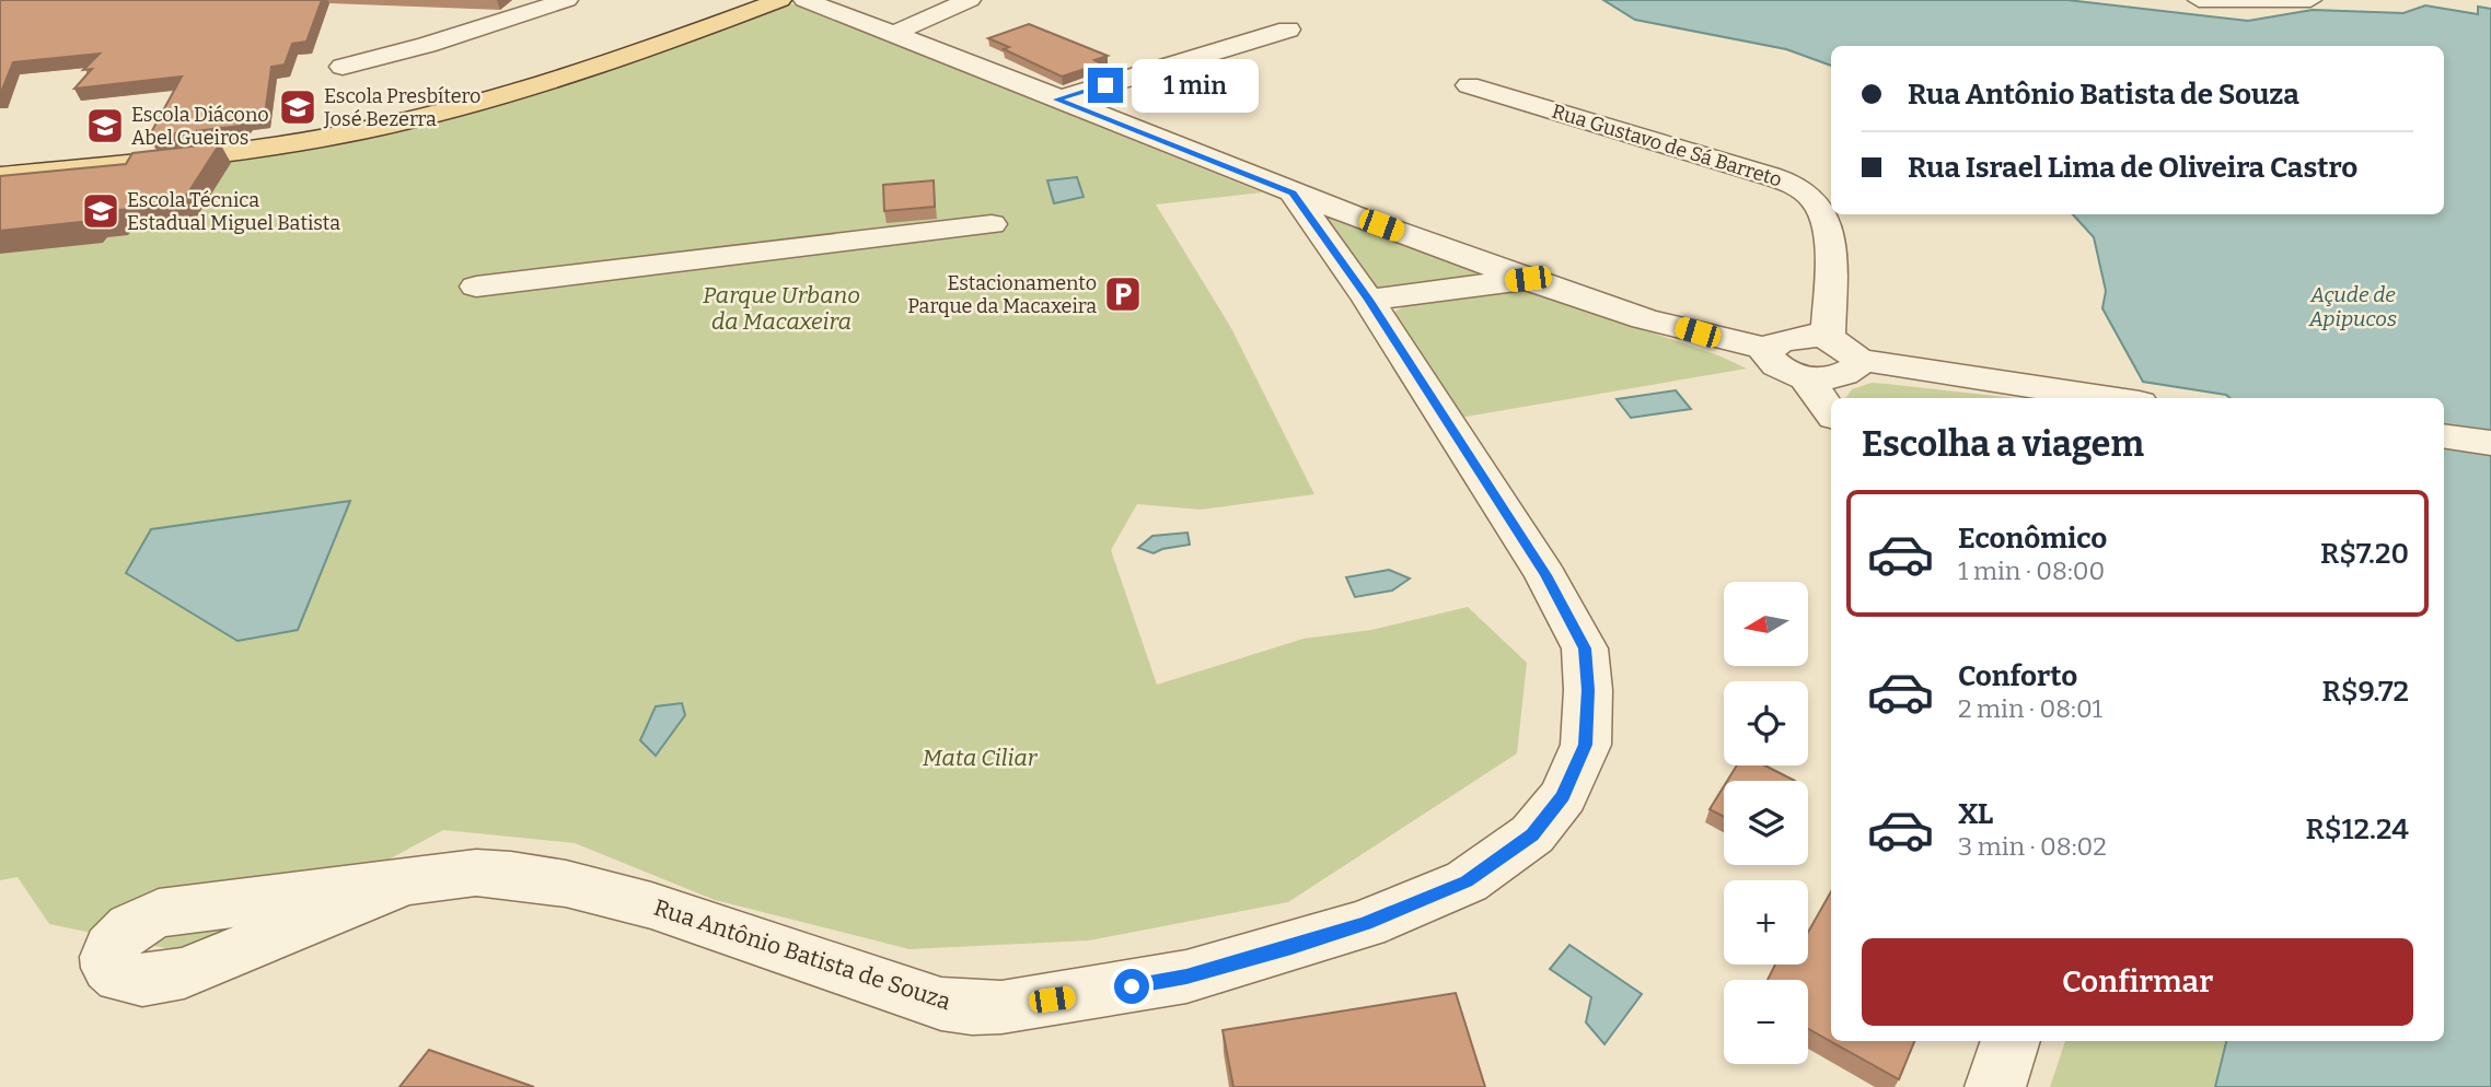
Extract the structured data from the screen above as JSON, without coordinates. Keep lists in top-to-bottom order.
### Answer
{
  "streets": {
    "street": ["Rua Gustavo de Sá Barreto", "Rua Antônio Batista de Souza"]
  },
  "water": ["Açude de Apipucos"],
  "parks": ["Parque Urbano da Macaxeira", "Mata Ciliar"],
  "places": {
    "school or university": ["Escola Presbítero José Bezerra", "Escola Diácono Abel Gueiros", "Escola Técnica Estadual Miguel Batista"],
    "parking": ["Estacionamento Parque da Macaxeira"]
  },
  "north": "left",
  "page": {
    "banner": ["Rua Antônio Batista de Souza", "Rua Israel Lima de Oliveira Castro"],
    "bubble": "1 min",
    "heading": "Escolha a viagem",
    "list": [
      {
        "name": "Econômico",
        "note": "1 min · 08:00",
        "value": "R$7.20"
      },
      {
        "name": "Conforto",
        "note": "2 min · 08:01",
        "value": "R$9.72"
      },
      {
        "name": "XL",
        "note": "3 min · 08:02",
        "value": "R$12.24"
      }
    ],
    "map_buttons": ["+", "−"],
    "buttons": "Confirmar"
  }
}
